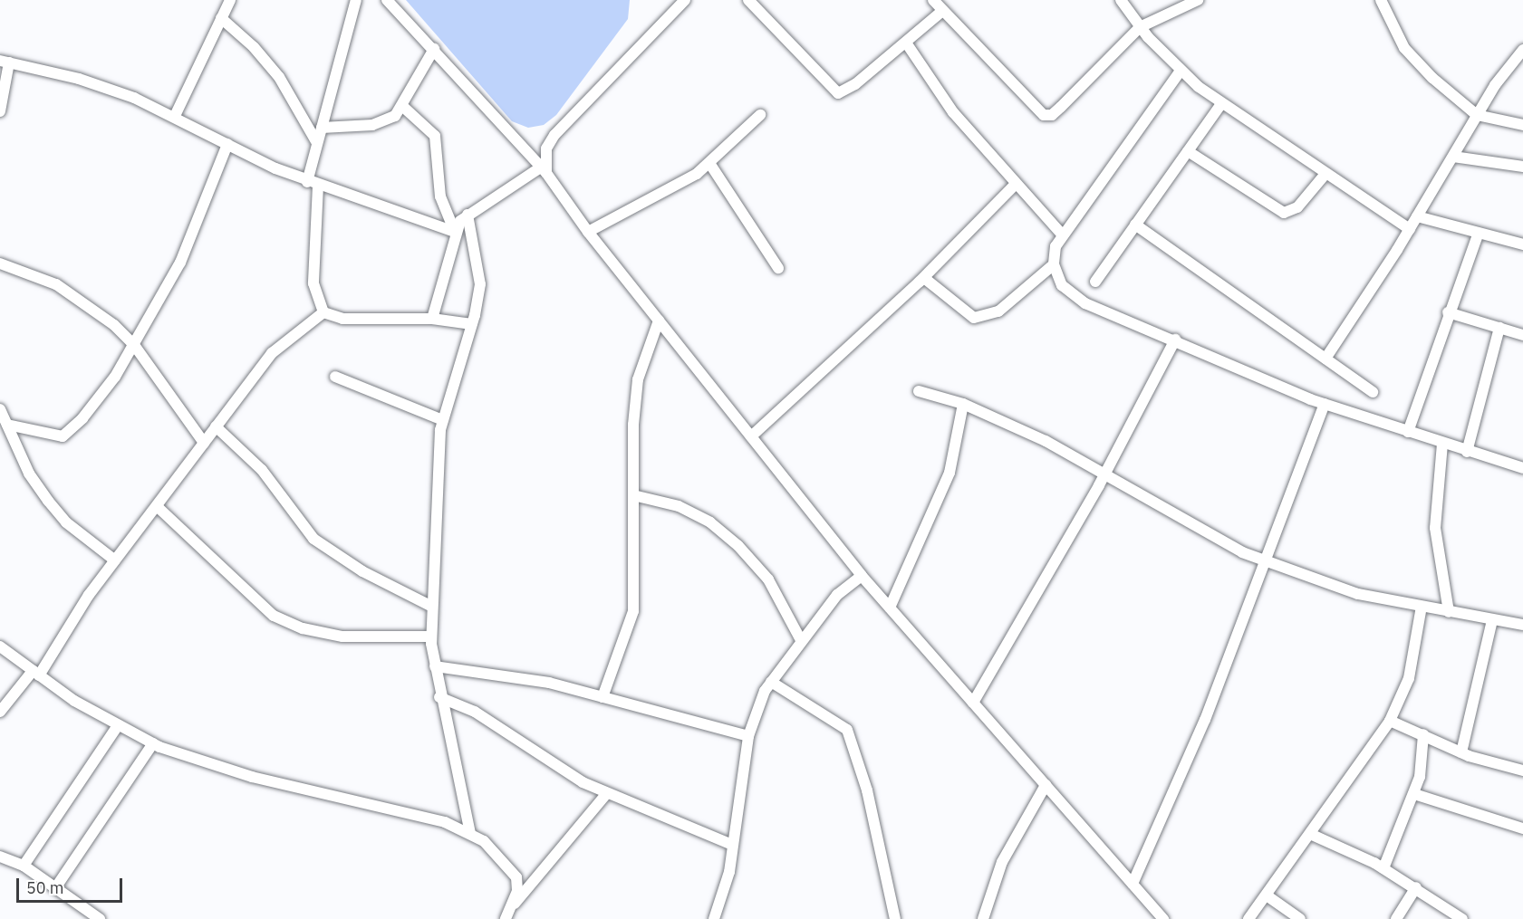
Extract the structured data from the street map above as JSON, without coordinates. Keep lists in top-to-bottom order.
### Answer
{
  "scale_bar": "50 m"
}
